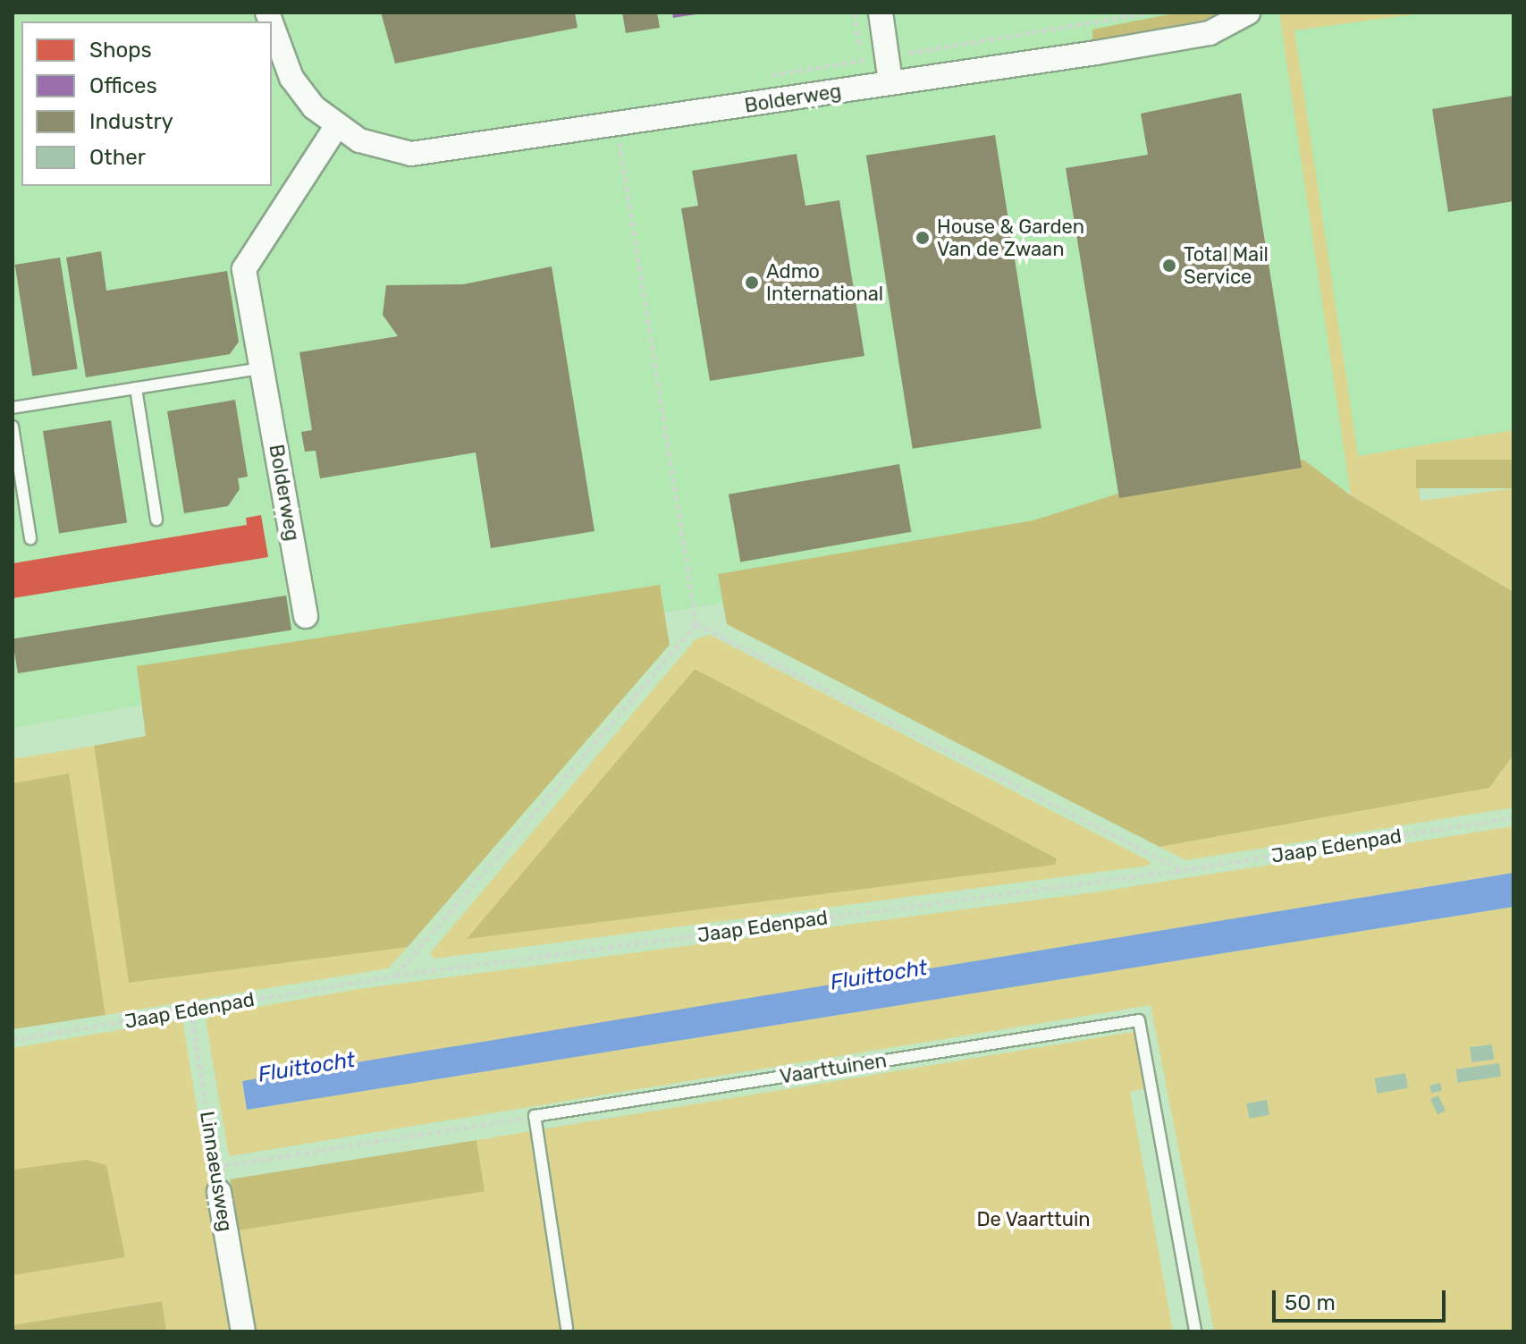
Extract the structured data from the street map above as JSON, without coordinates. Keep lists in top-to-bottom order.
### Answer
{
  "streets": {
    "street": ["Bolderweg", "Linnaeusweg"],
    "lane": ["Vaarttuinen"],
    "path": ["Jaap Edenpad"]
  },
  "crossings": [
    ["Jaap Edenpad", "Linnaeusweg"]
  ],
  "water": ["Fluittocht"],
  "parks": ["De Vaarttuin"],
  "places": ["House & Garden Van de Zwaan", "Total Mail Service", "Admo International"],
  "legend": [
    "Shops",
    "Offices",
    "Industry",
    "Other"
  ],
  "scale_bar": "50 m"
}
